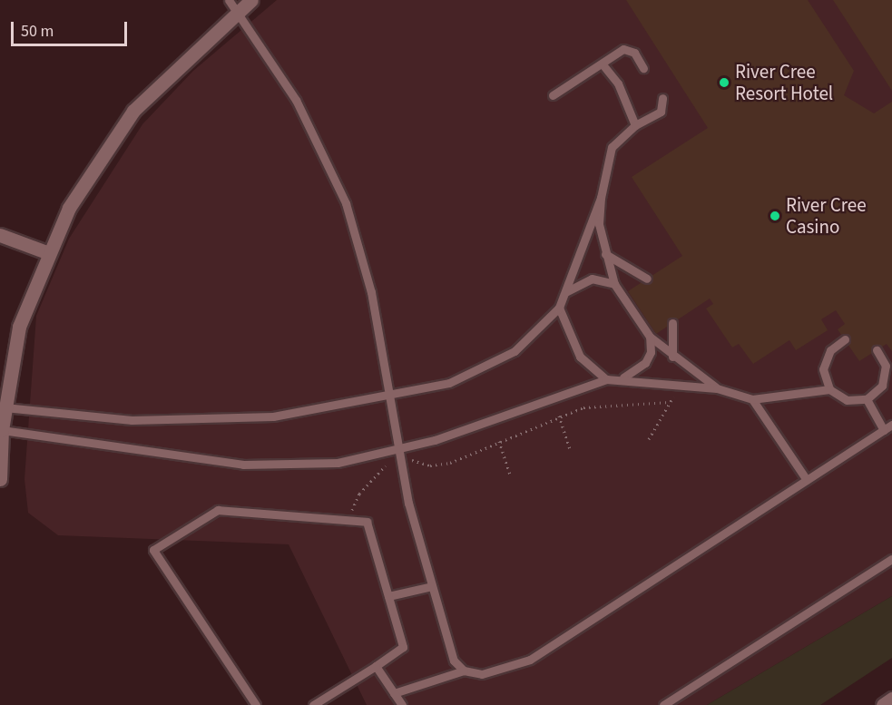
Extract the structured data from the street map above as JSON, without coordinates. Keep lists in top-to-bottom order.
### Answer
{
  "places": ["River Cree Resort Hotel", "River Cree Casino"],
  "scale_bar": "50 m"
}
